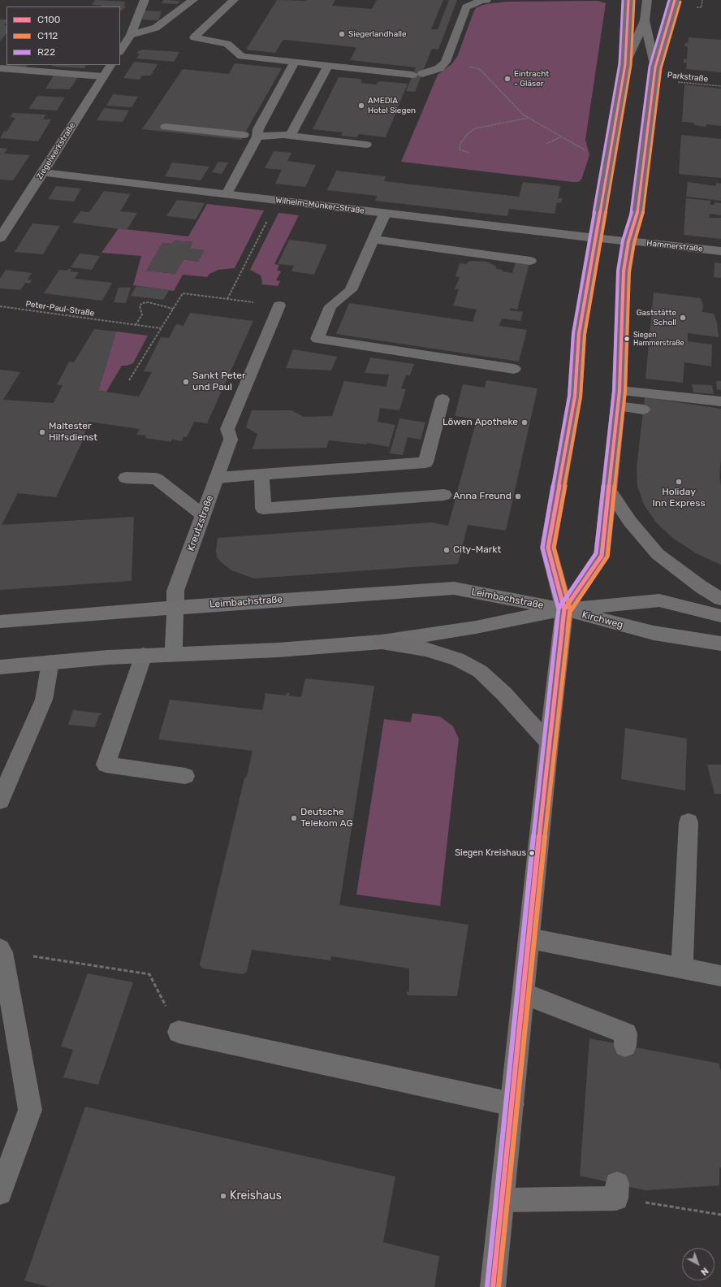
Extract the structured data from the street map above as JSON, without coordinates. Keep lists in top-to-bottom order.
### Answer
{
  "streets": {
    "main road": ["Leimbachstraße", "Kirchweg"],
    "street": [
      "Ziegelwerkstraße",
      "Wilhelm-Münker-Straße",
      "Hammerstraße",
      "Kreutzstraße"
    ],
    "path": ["Parkstraße", "Peter-Paul-Straße"]
  },
  "crossings": [
    ["Ziegelwerkstraße", "Wilhelm-Münker-Straße"],
    ["Kreutzstraße", "Leimbachstraße"],
    ["Leimbachstraße", "Kirchweg"]
  ],
  "places": [
    "Siegerlandhalle",
    "Eintracht - Gläser",
    "AMEDIA Hotel Siegen",
    "Gaststätte Scholl",
    "Siegen Hammerstraße",
    "Sankt Peter und Paul",
    "Löwen Apotheke",
    "Maltester Hilfsdienst",
    "Holiday Inn Express",
    "Anna Freund",
    "City-Markt",
    "Deutsche Telekom AG",
    "Siegen Kreishaus",
    "Kreishaus"
  ],
  "lines": ["transit line C100", "transit line C112", "transit line R22"],
  "legend": ["C100", "C112", "R22"],
  "north": "bottom right"
}
